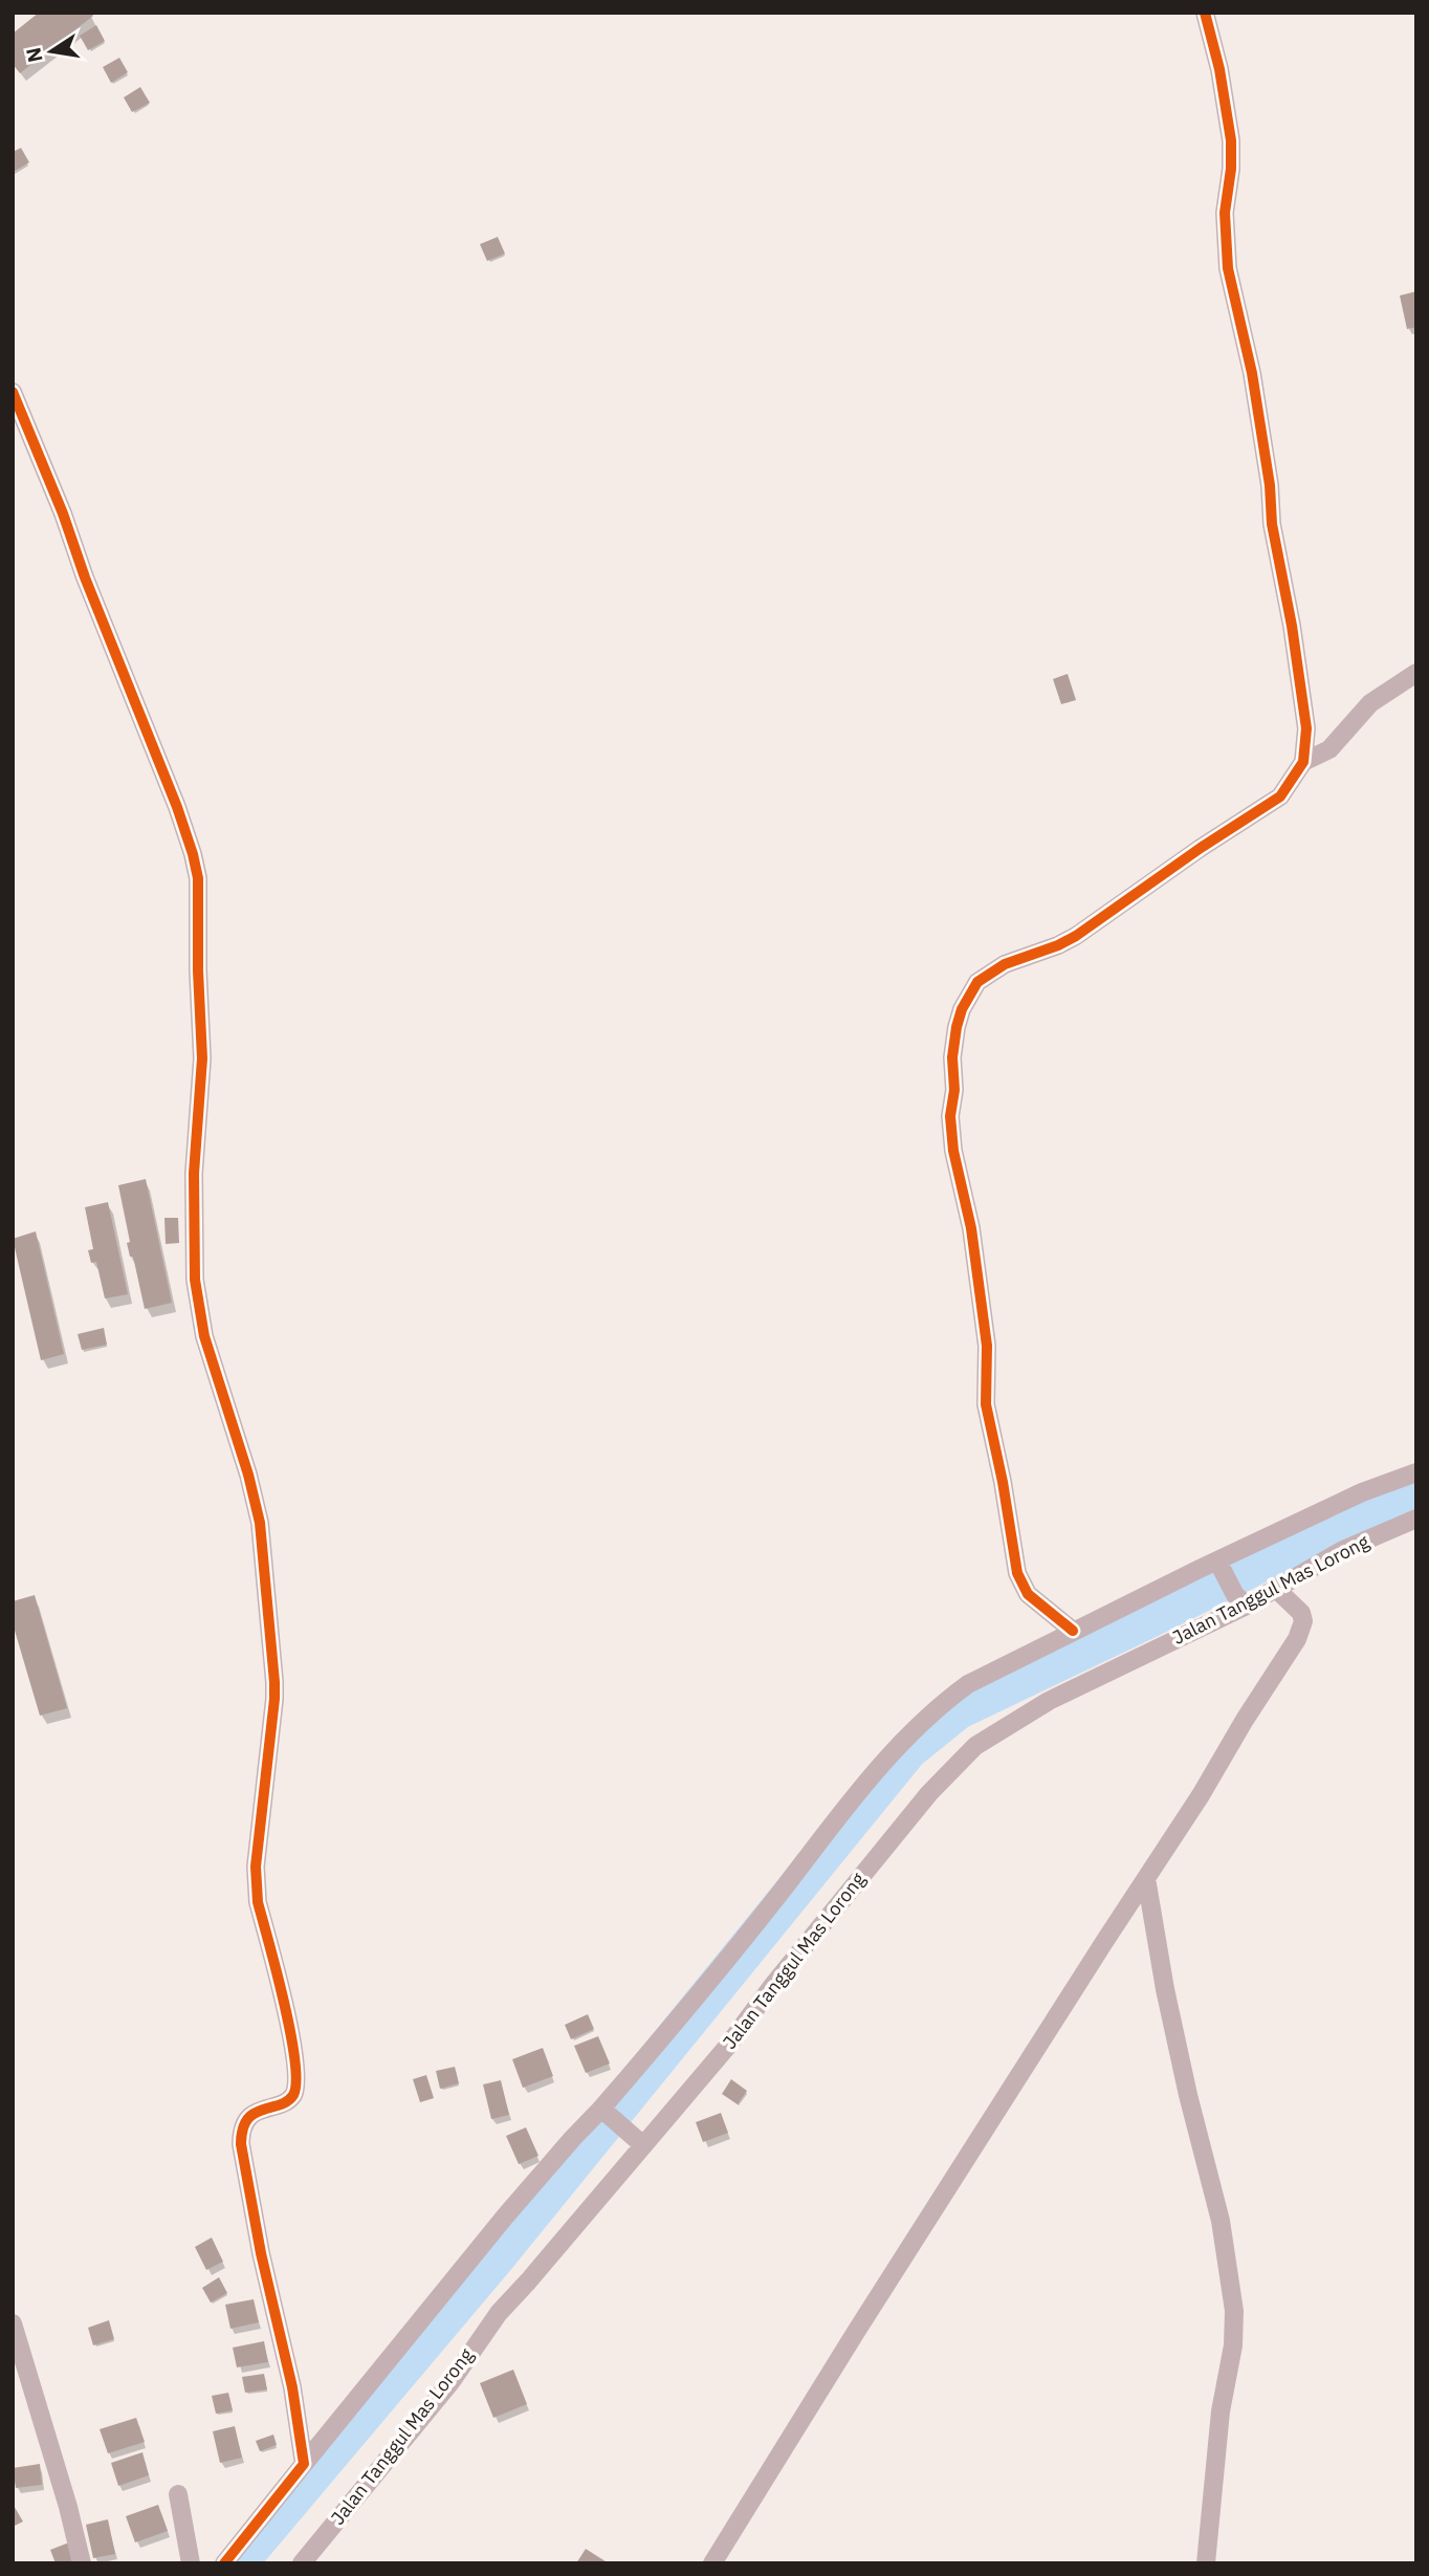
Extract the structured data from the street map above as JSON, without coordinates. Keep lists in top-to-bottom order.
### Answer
{
  "streets": {
    "street": ["Jalan Tanggul Mas Lorong"]
  },
  "north": "left"
}
